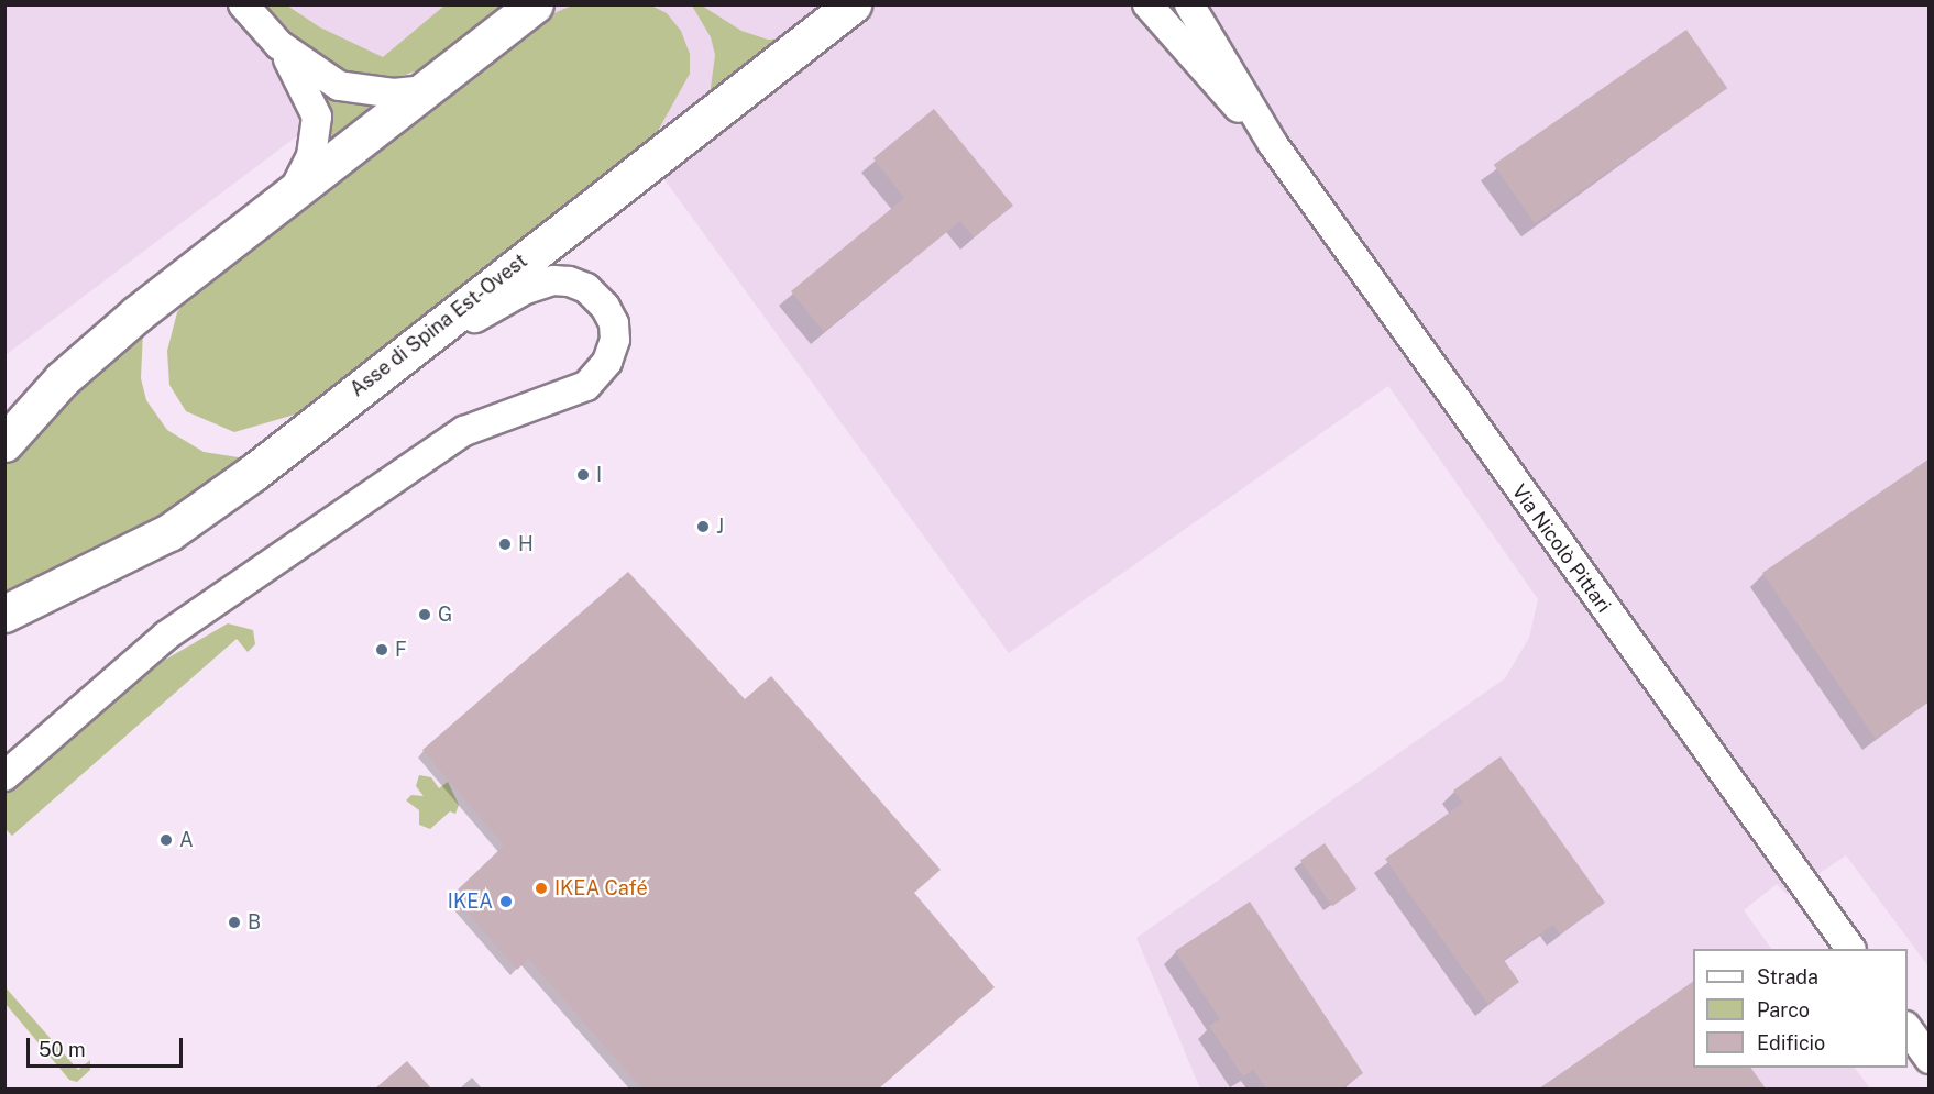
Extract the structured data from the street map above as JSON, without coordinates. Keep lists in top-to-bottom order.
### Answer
{
  "streets": {
    "main road": ["Asse di Spina Est-Ovest"],
    "street": ["Via Nicolò Pittari"]
  },
  "places": [
    "I",
    "J",
    "H",
    "G",
    "F",
    "A",
    "IKEA Café",
    "IKEA",
    "B"
  ],
  "legend": ["Strada", "Parco", "Edificio"],
  "scale_bar": "50 m"
}
